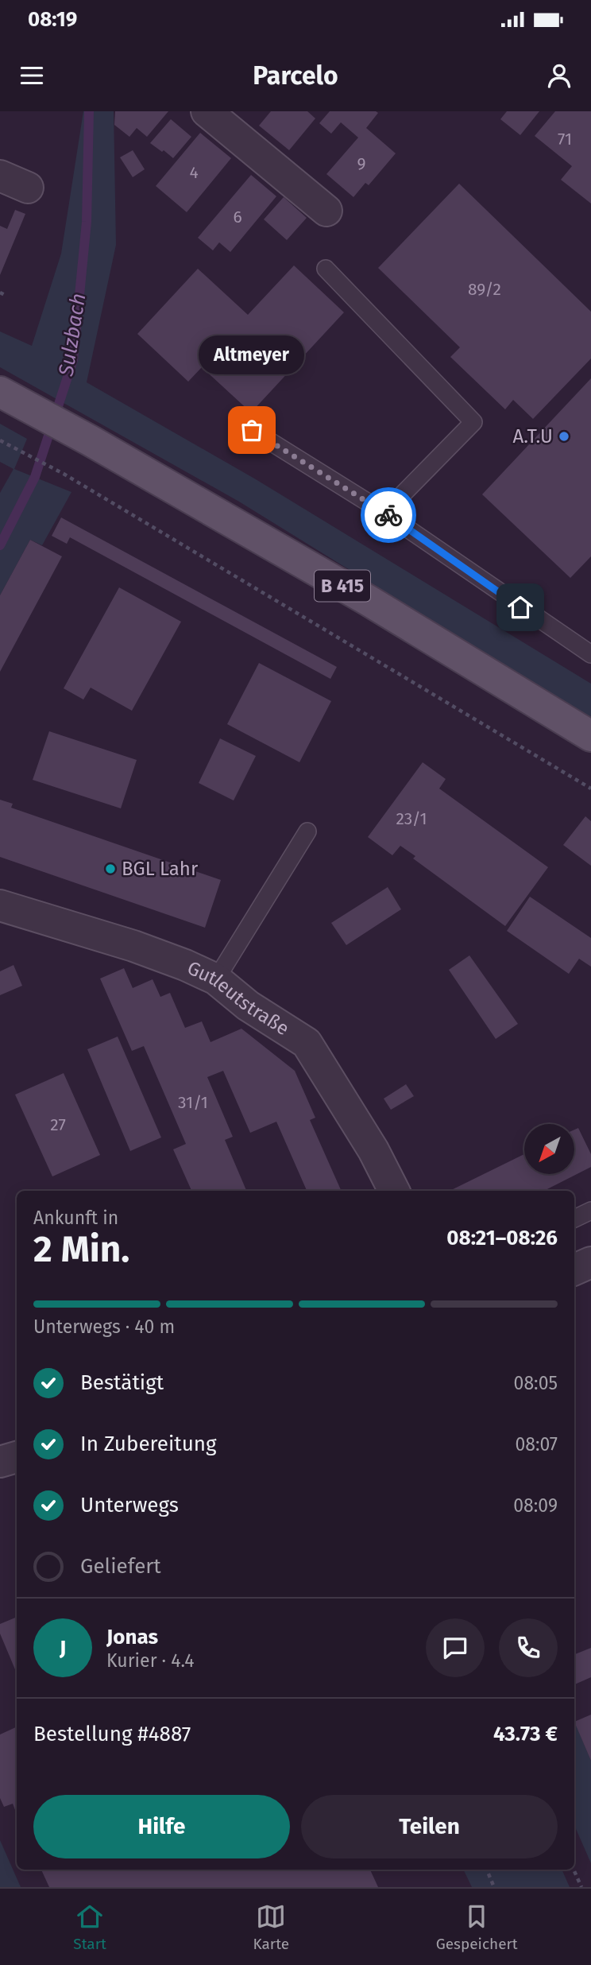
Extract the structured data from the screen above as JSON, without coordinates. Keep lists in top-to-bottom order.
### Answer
{
  "streets": {
    "main road": ["B 415"],
    "street": ["Gutleutstraße"]
  },
  "water": ["Sulzbach"],
  "places": ["Altmeyer", "A.T.U", "BGL Lahr"],
  "house_numbers": [
    "71",
    "9",
    "4",
    "6",
    "89/2",
    "23/1",
    "31/1",
    "27"
  ],
  "north": "bottom left",
  "page": {
    "status": "08:19",
    "header": "Parcelo",
    "bubble": "Altmeyer",
    "heading": ["2 Min.", "Ankunft in", "08:21–08:26"],
    "panel": [
      "Jonas",
      "Kurier · 4.4",
      "Bestellung #4887",
      "43.73 €"
    ],
    "bar": "Unterwegs · 40 m",
    "list": [
      ["Bestätigt", "08:05"],
      ["In Zubereitung", "08:07"],
      ["Unterwegs", "08:09"],
      "Geliefert"
    ],
    "round": "J",
    "buttons": ["Hilfe", "Teilen"],
    "tabs": ["Start", "Karte", "Gespeichert"]
  }
}
